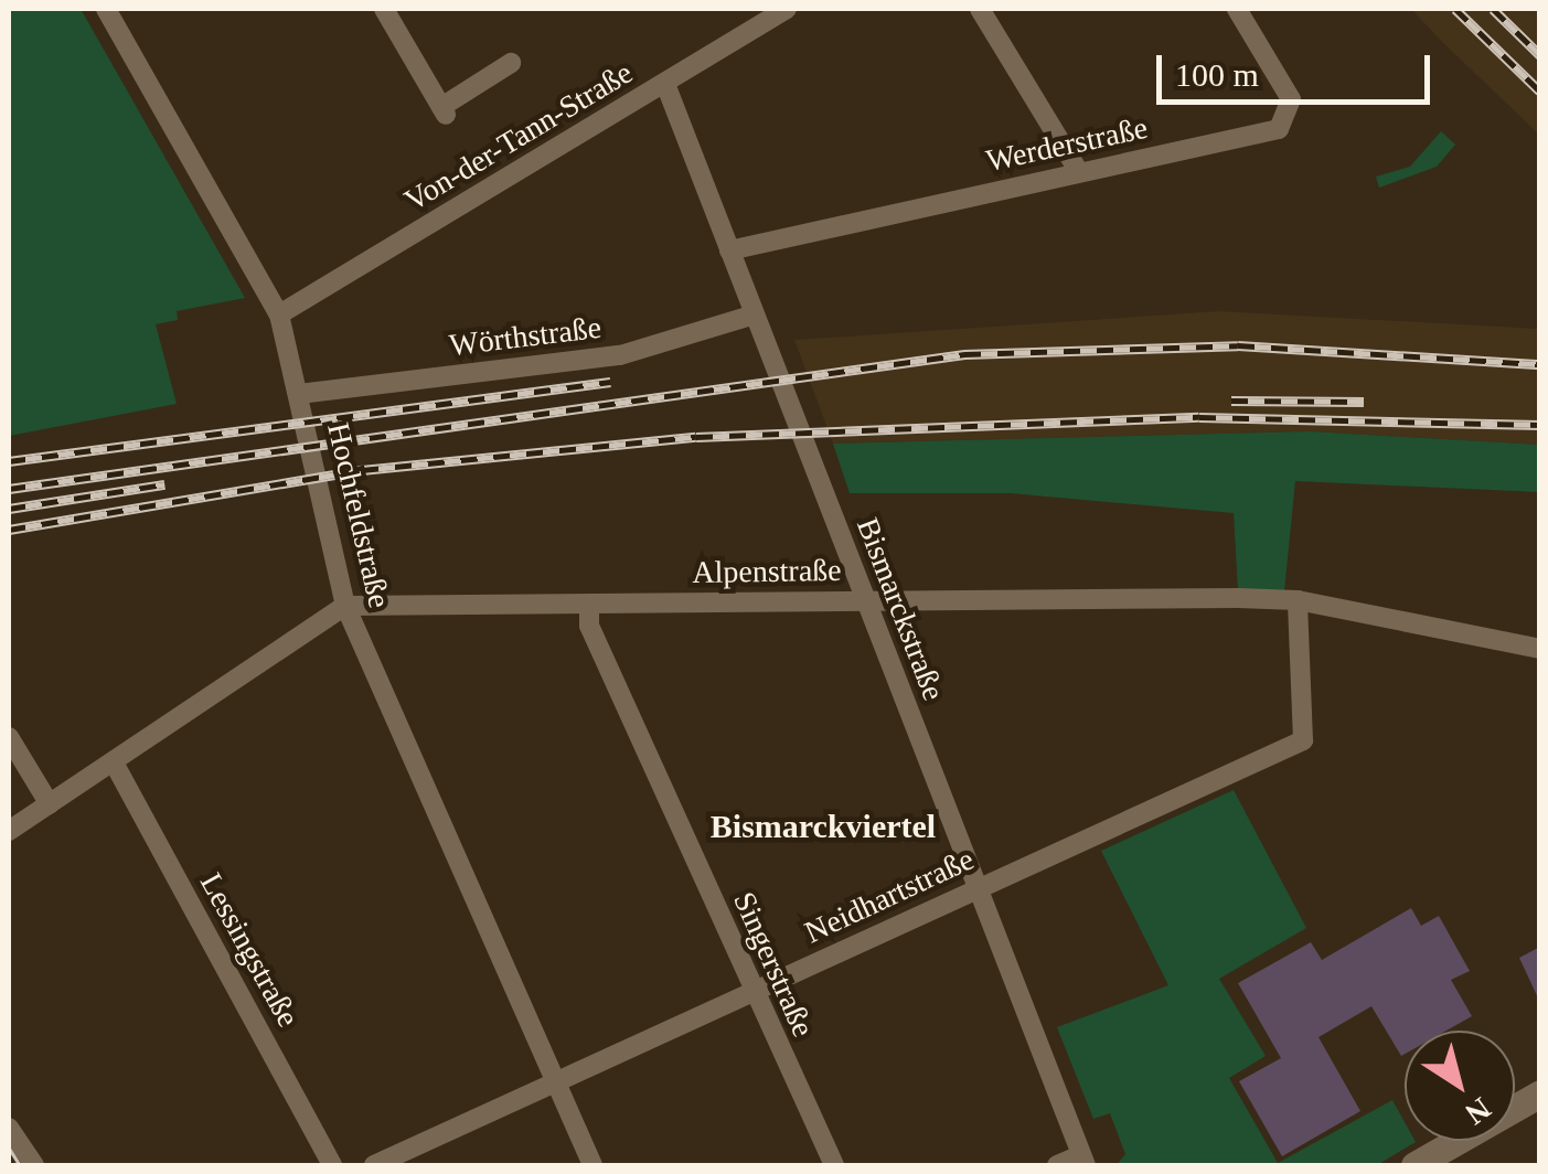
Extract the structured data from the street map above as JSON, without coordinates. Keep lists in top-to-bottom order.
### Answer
{
  "streets": {
    "street": [
      "Von-der-Tann-Straße",
      "Werderstraße",
      "Wörthstraße",
      "Hochfeldstraße",
      "Alpenstraße",
      "Bismarckstraße",
      "Neidhartstraße",
      "Lessingstraße",
      "Singerstraße"
    ]
  },
  "crossings": [
    ["Von-der-Tann-Straße", "Hochfeldstraße"],
    ["Von-der-Tann-Straße", "Bismarckstraße"],
    ["Werderstraße", "Bismarckstraße"],
    ["Wörthstraße", "Hochfeldstraße"],
    ["Wörthstraße", "Bismarckstraße"],
    ["Hochfeldstraße", "Alpenstraße"],
    ["Hochfeldstraße", "Neidhartstraße"],
    ["Alpenstraße", "Bismarckstraße"],
    ["Alpenstraße", "Neidhartstraße"],
    ["Alpenstraße", "Singerstraße"],
    ["Bismarckstraße", "Neidhartstraße"],
    ["Neidhartstraße", "Singerstraße"]
  ],
  "districts": ["Bismarckviertel"],
  "scale_bar": "100 m",
  "north": "bottom right"
}
